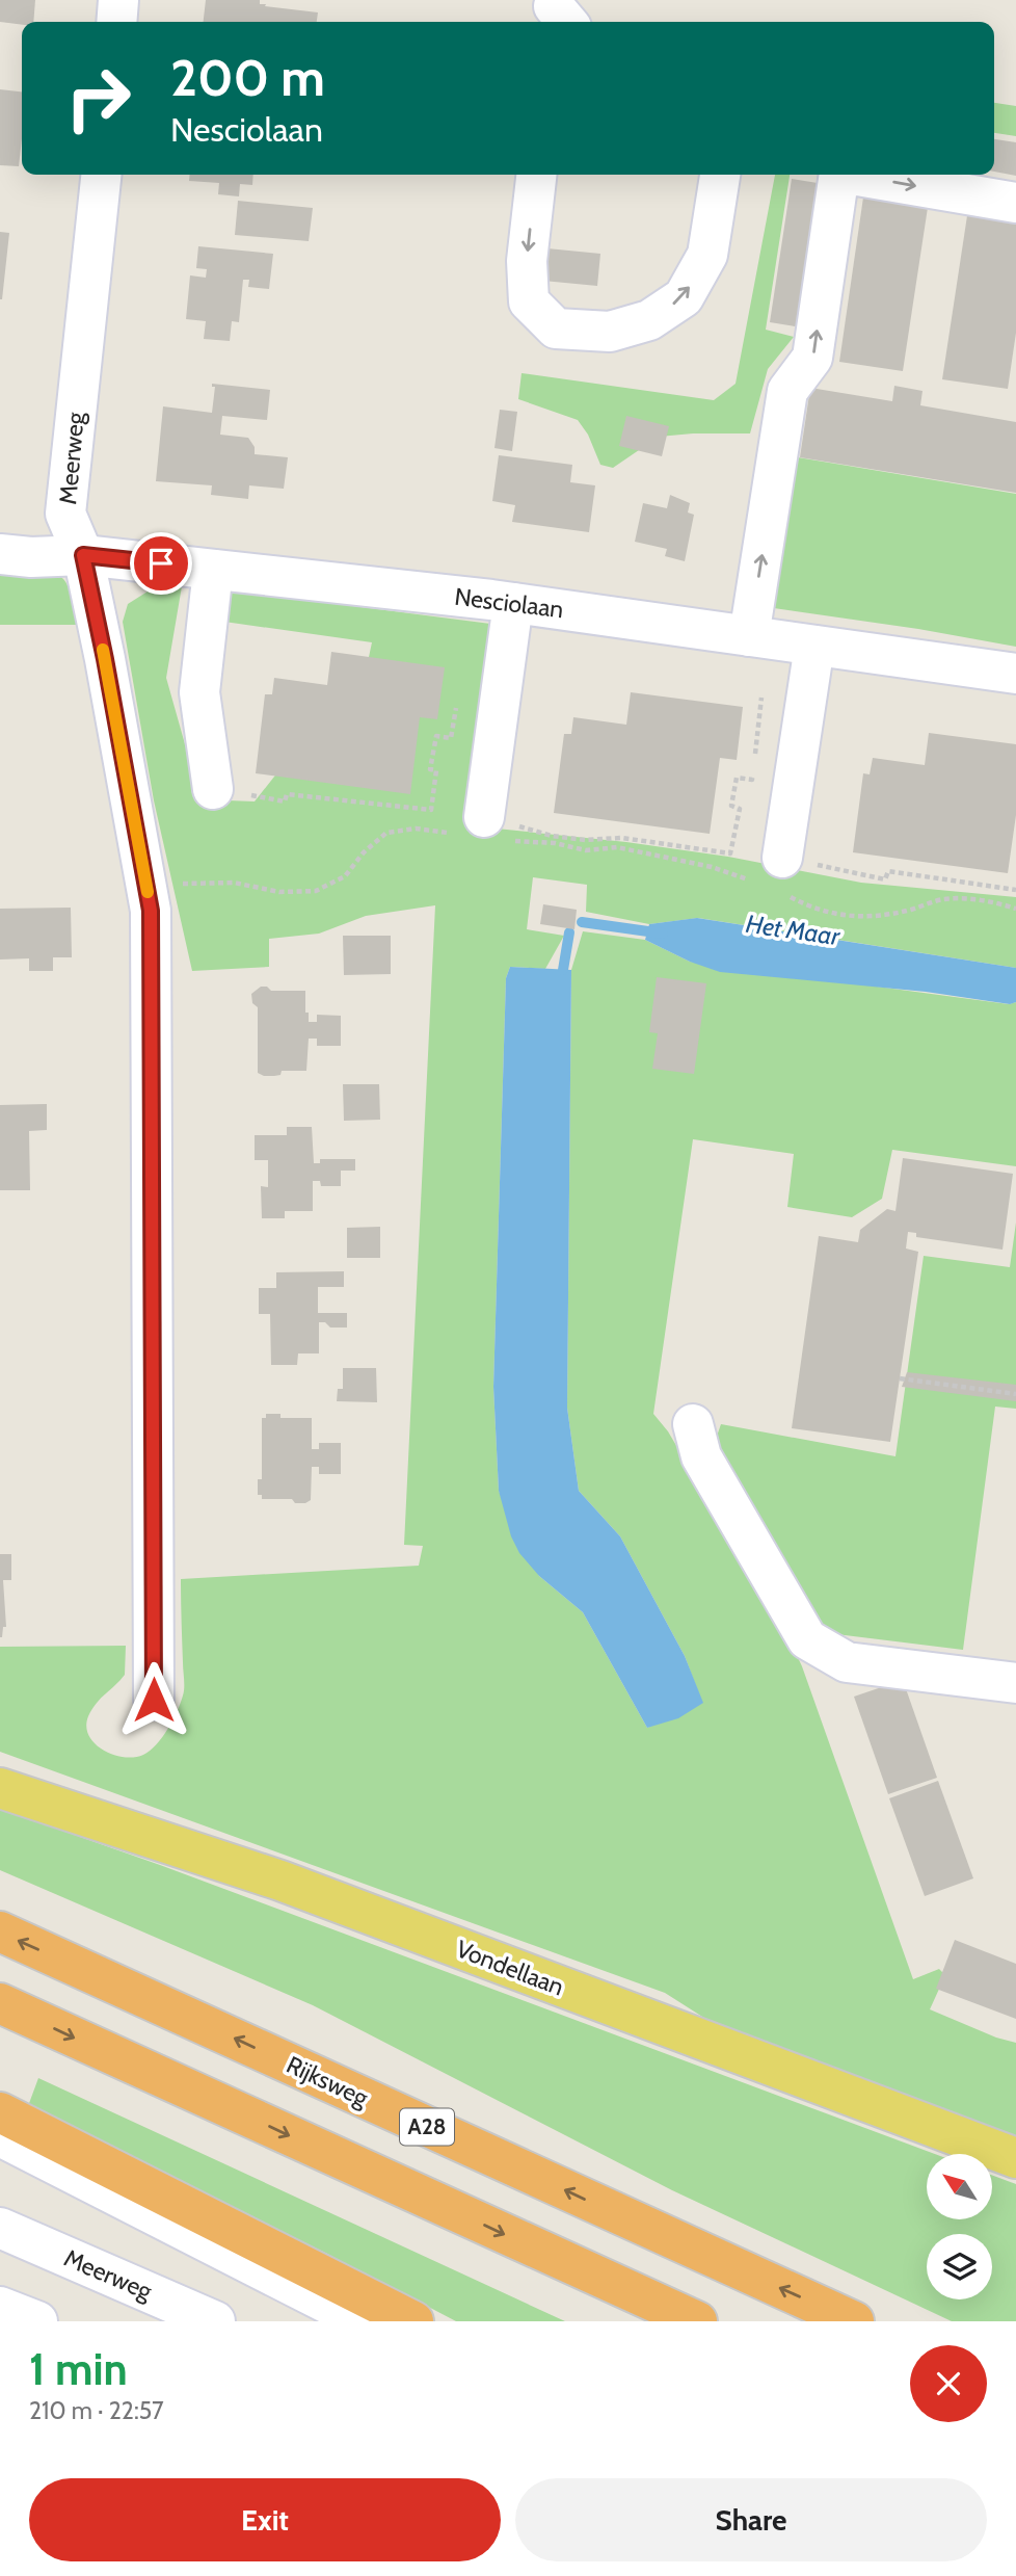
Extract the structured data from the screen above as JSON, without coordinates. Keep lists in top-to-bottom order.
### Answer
{
  "streets": {
    "highway": ["Rijksweg", "A28"],
    "main road": ["Vondellaan"],
    "street": ["Meerweg", "Nesciolaan"]
  },
  "crossings": [
    ["Meerweg", "Nesciolaan"]
  ],
  "water": ["Het Maar"],
  "north": "top left",
  "page": {
    "turn": ["200 m", "Nesciolaan"],
    "heading": ["1 min", "210 m · 22:57"],
    "buttons": ["Exit", "Share"]
  }
}
